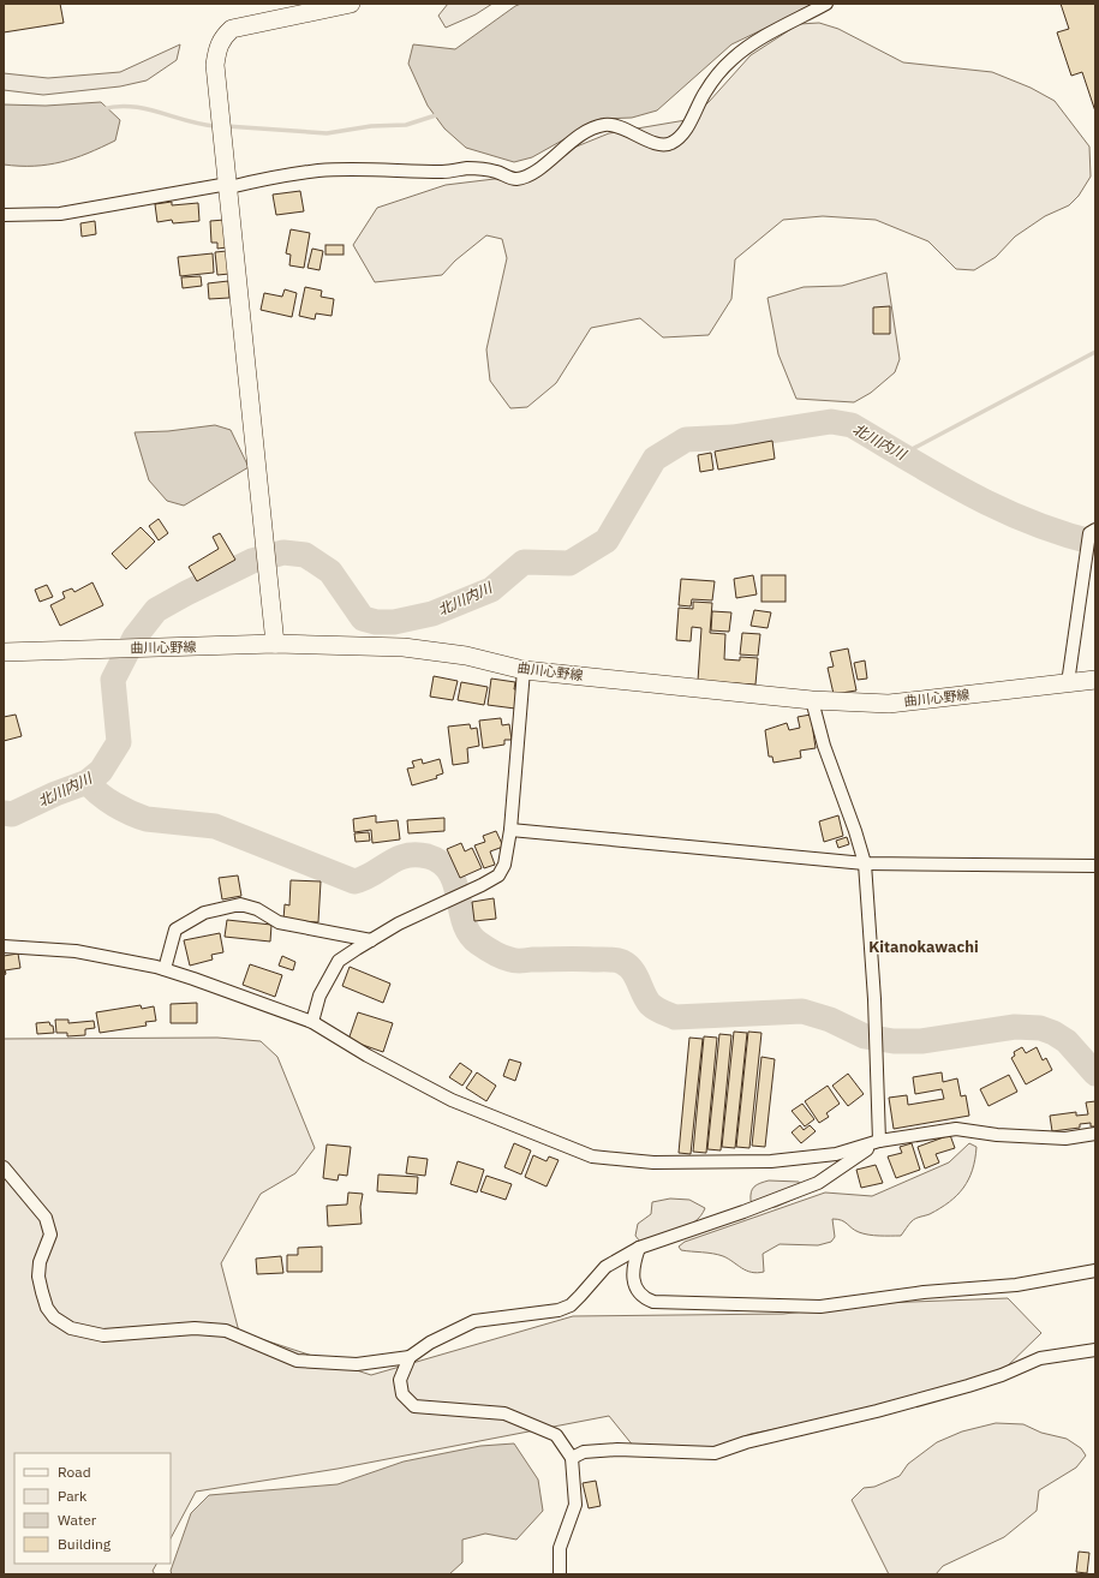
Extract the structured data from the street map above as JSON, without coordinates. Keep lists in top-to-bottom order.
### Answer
{
  "streets": {
    "main road": ["曲川心野線"]
  },
  "districts": ["Kitanokawachi"],
  "water": ["北川内川"],
  "legend": [
    "Road",
    "Park",
    "Water",
    "Building"
  ]
}
